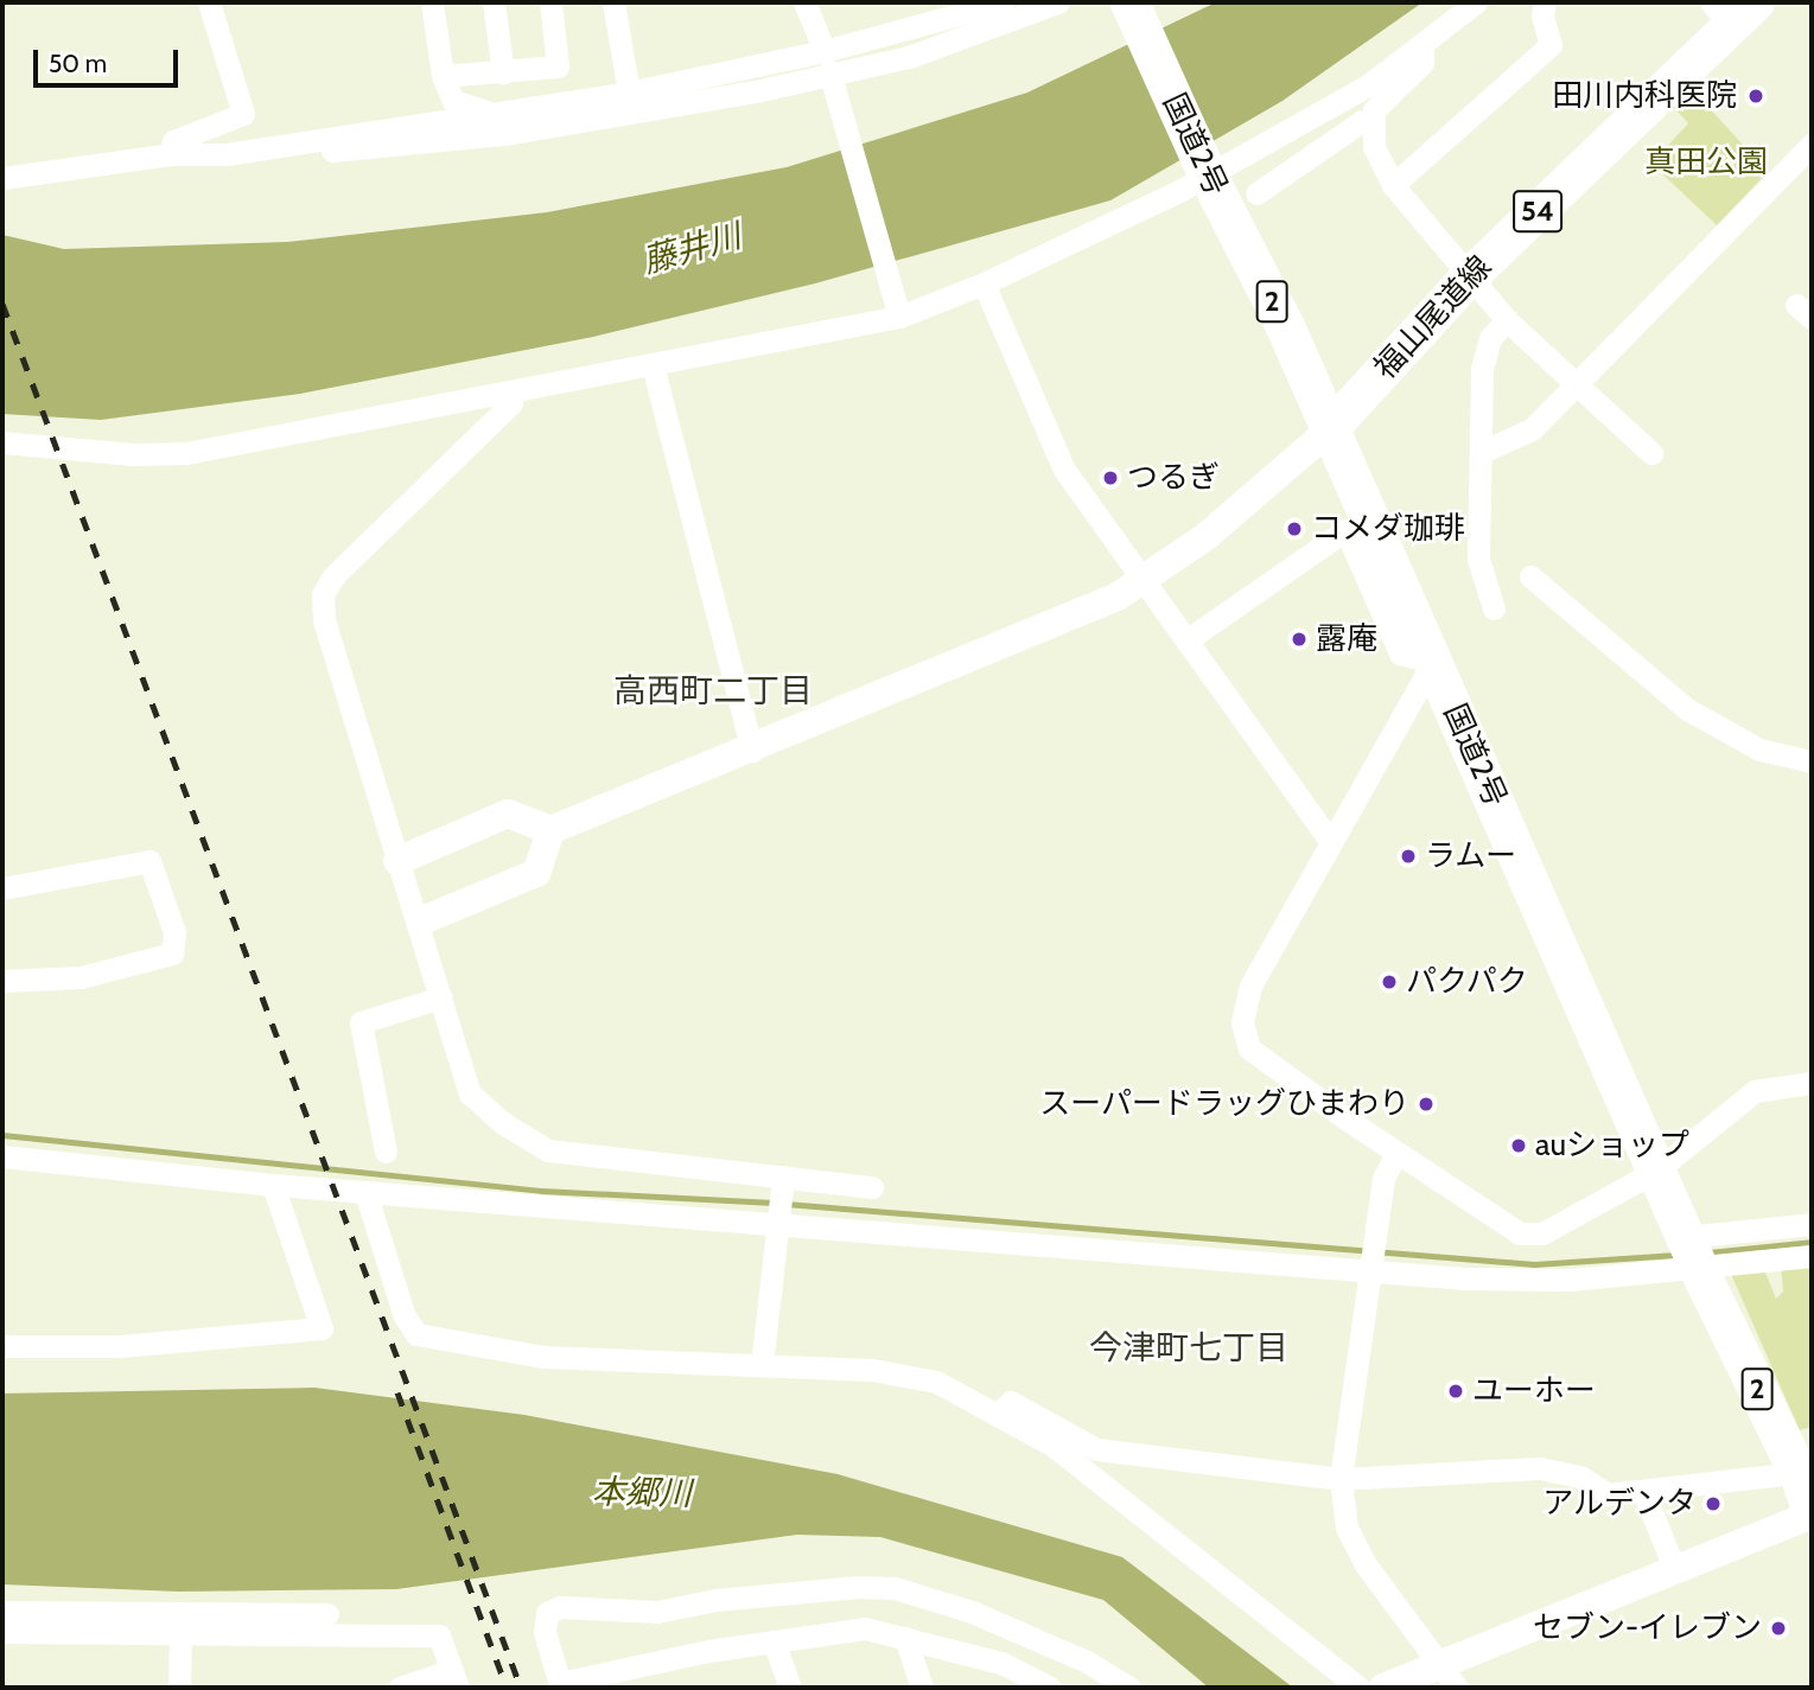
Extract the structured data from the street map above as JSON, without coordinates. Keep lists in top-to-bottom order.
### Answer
{
  "streets": {
    "highway": ["国道2号", "2"],
    "main road": ["54", "福山尾道線"]
  },
  "crossings": [
    ["国道2号", "福山尾道線"]
  ],
  "districts": ["高西町二丁目", "今津町七丁目"],
  "water": ["藤井川", "本郷川"],
  "parks": ["真田公園"],
  "places": [
    "田川内科医院",
    "つるぎ",
    "コメダ珈琲",
    "露庵",
    "ラムー",
    "パクパク",
    "スーパードラッグひまわり",
    "auショップ",
    "ユーホー",
    "アルデンタ",
    "セブン-イレブン"
  ],
  "scale_bar": "50 m"
}
